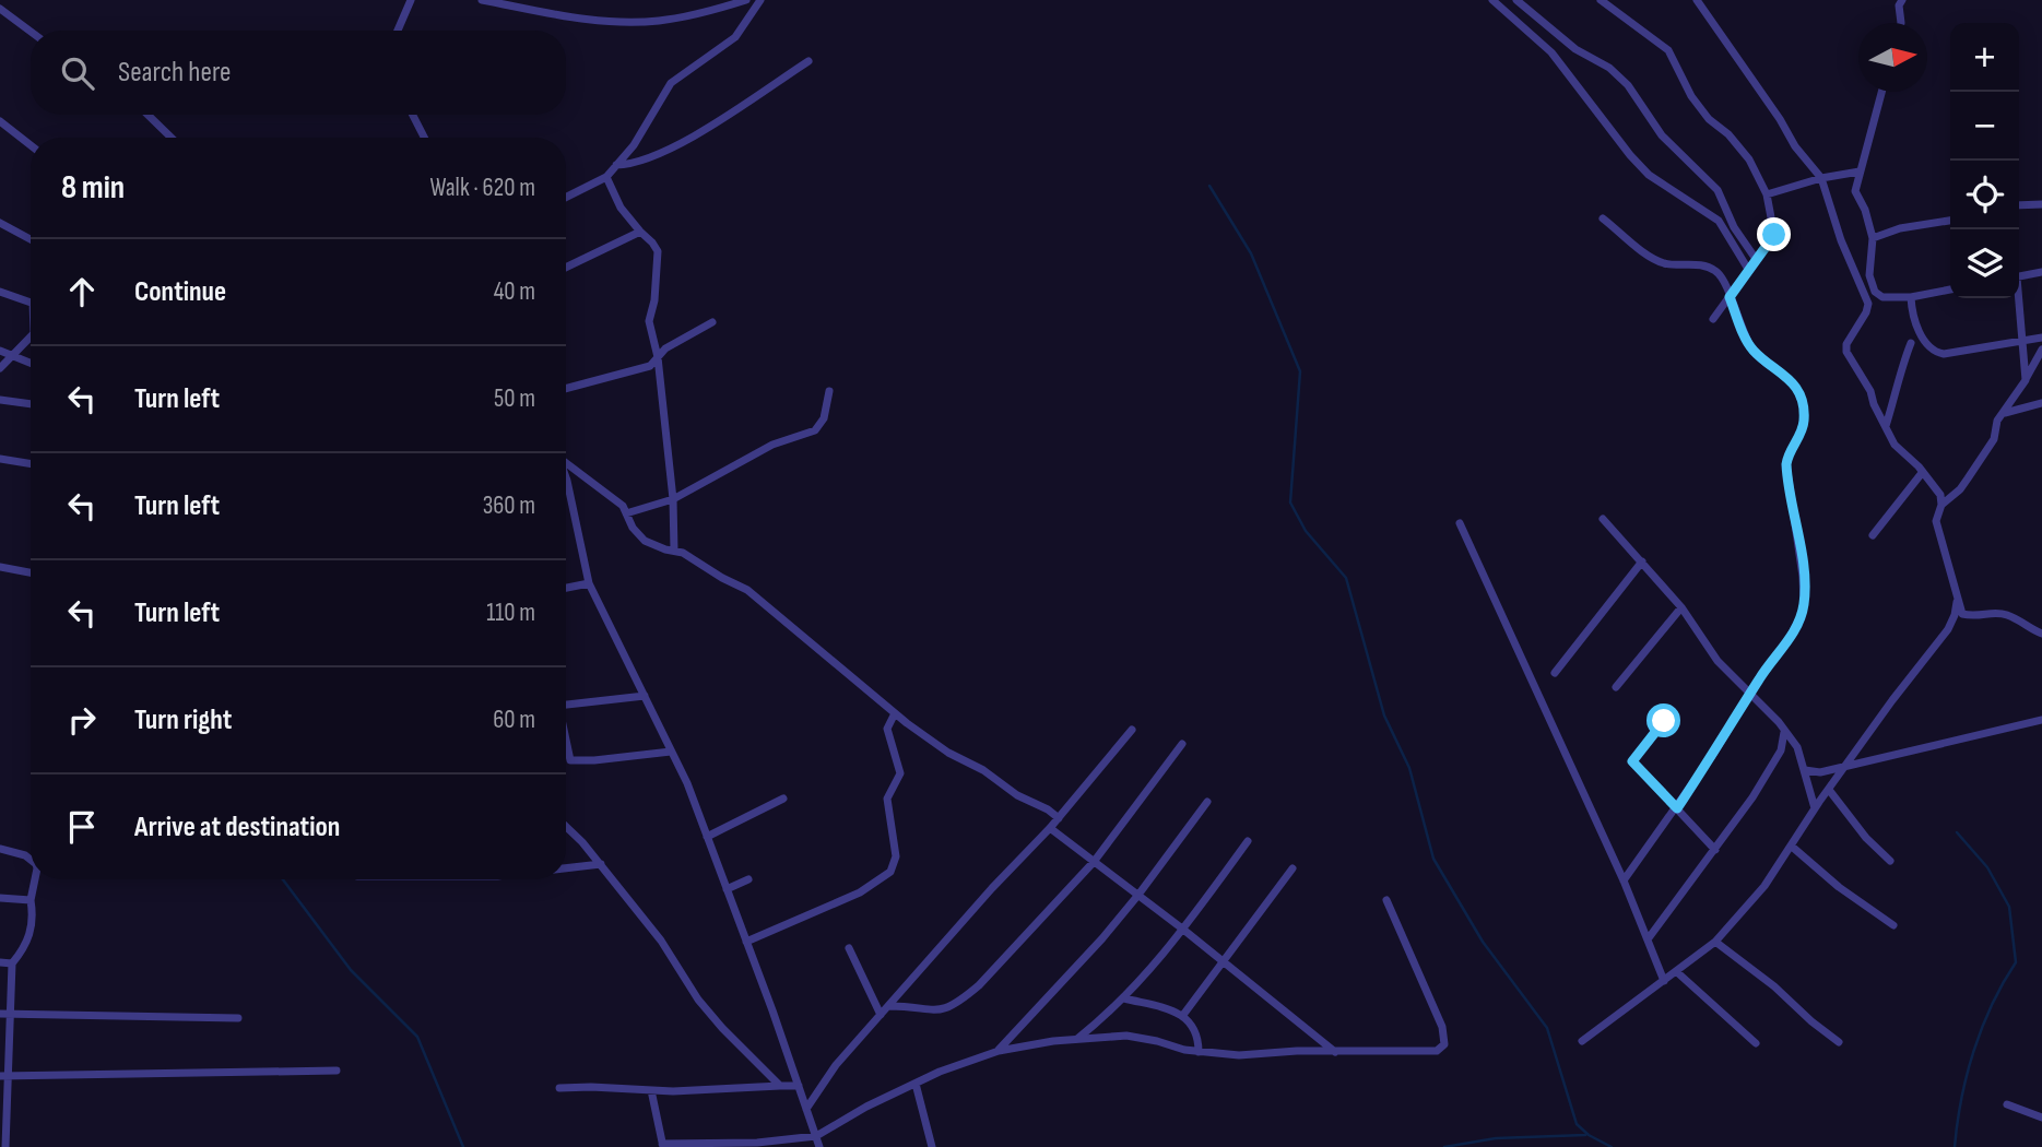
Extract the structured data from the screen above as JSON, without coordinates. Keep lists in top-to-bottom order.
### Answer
{
  "north": "right",
  "page": {
    "map_buttons": ["+", "−"],
    "search": "Search here",
    "heading": ["8 min", "Walk · 620 m"],
    "list": [
      ["Continue", "40 m"],
      ["Turn left", "50 m"],
      ["Turn left", "360 m"],
      ["Turn left", "110 m"],
      ["Turn right", "60 m"],
      "Arrive at destination"
    ]
  }
}
